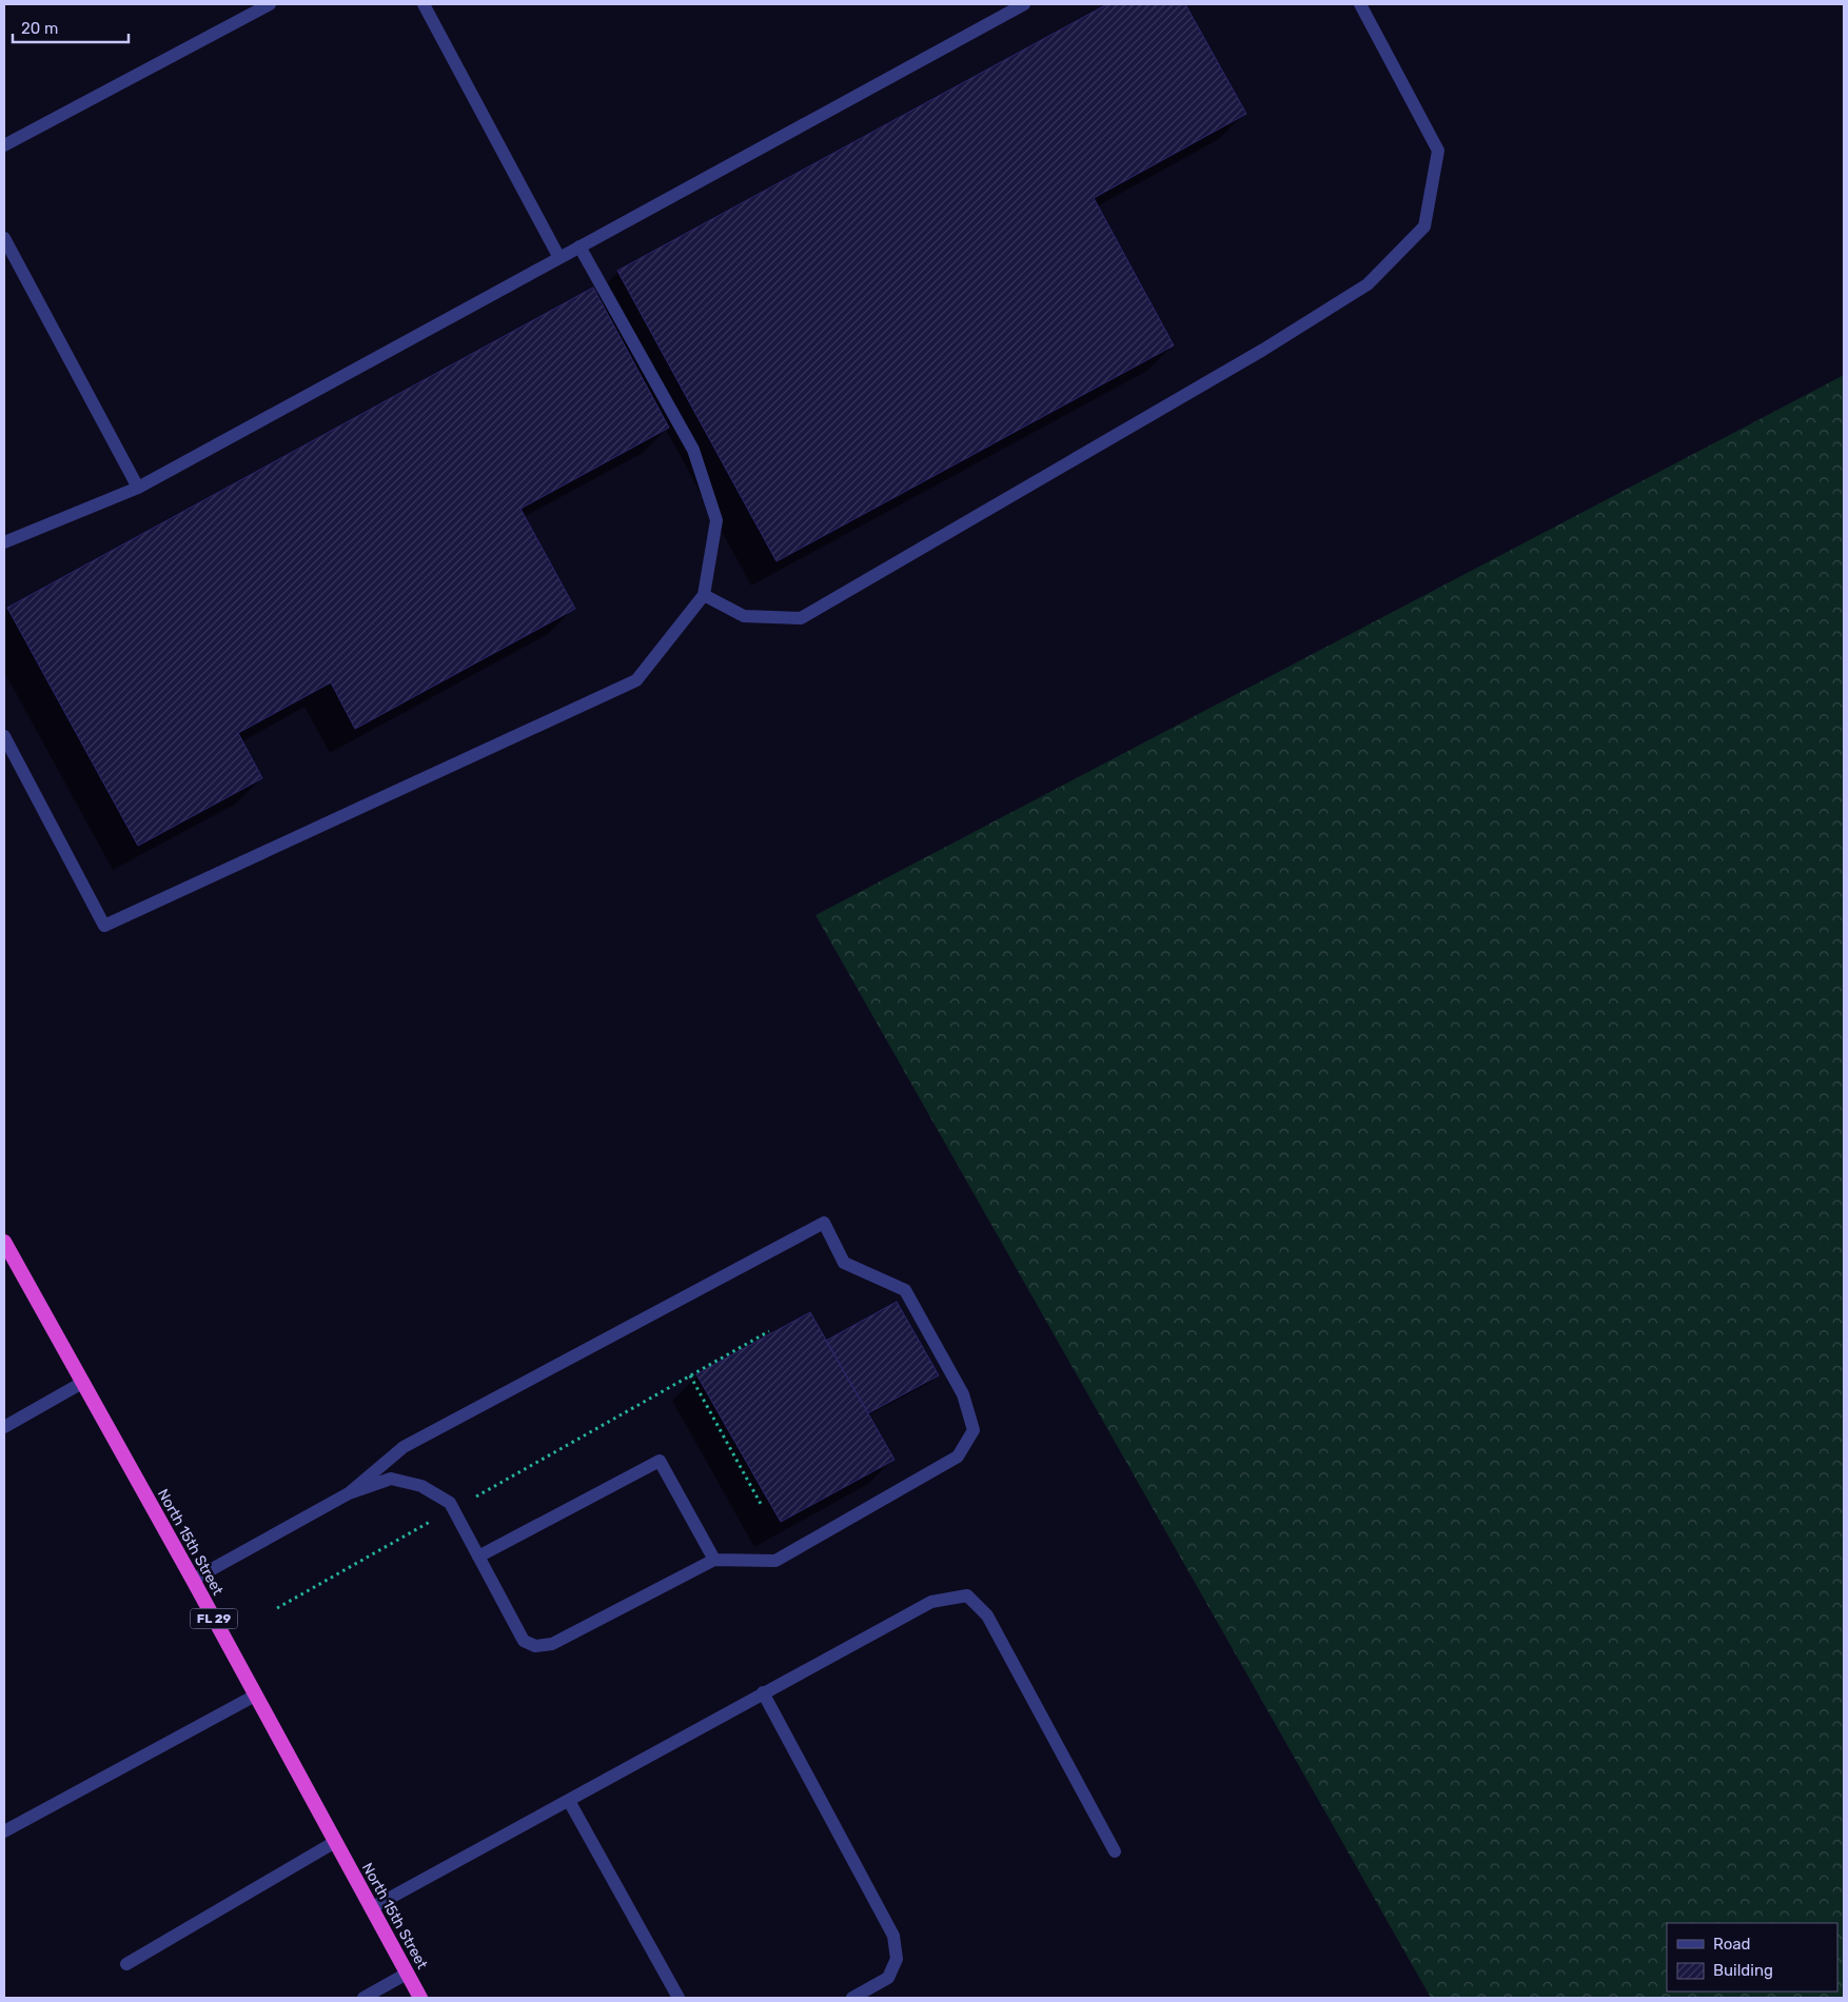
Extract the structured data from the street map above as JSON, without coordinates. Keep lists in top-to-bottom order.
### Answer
{
  "streets": {
    "highway": ["North 15th Street", "FL 29"]
  },
  "legend": ["Road", "Building"],
  "scale_bar": "20 m"
}
